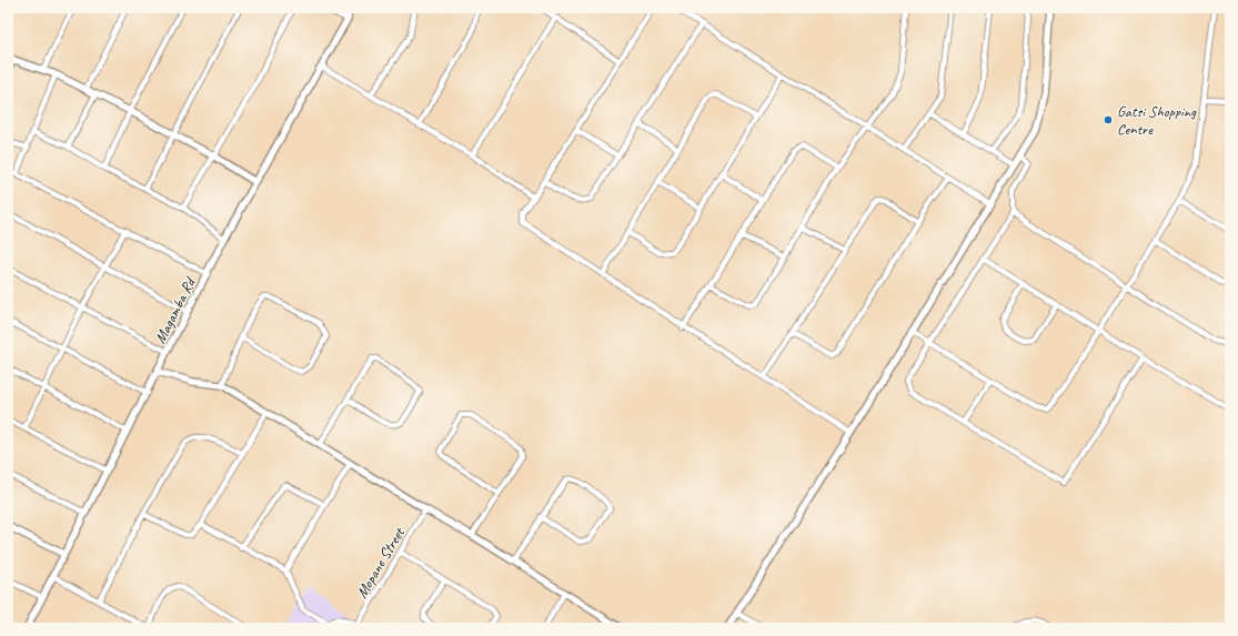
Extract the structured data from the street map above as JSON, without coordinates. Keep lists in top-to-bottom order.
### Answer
{
  "streets": {
    "street": ["Magamba Rd", "Mopane Street"]
  },
  "places": ["Gatsi Shopping Centre"]
}
